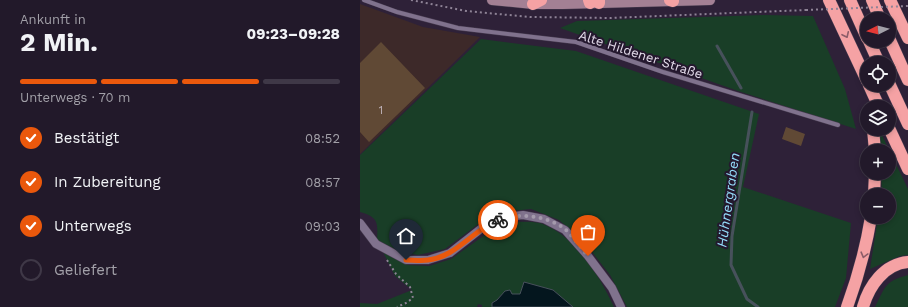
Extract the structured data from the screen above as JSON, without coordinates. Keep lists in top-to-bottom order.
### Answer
{
  "streets": {
    "lane": ["Alte Hildener Straße"]
  },
  "water": ["Hühnergraben"],
  "house_numbers": ["1"],
  "north": "left",
  "page": {
    "heading": ["2 Min.", "Ankunft in", "09:23–09:28"],
    "map_buttons": ["+", "−"],
    "bar": "Unterwegs · 70 m",
    "list": [
      ["Bestätigt", "08:52"],
      ["In Zubereitung", "08:57"],
      ["Unterwegs", "09:03"],
      "Geliefert"
    ]
  }
}
